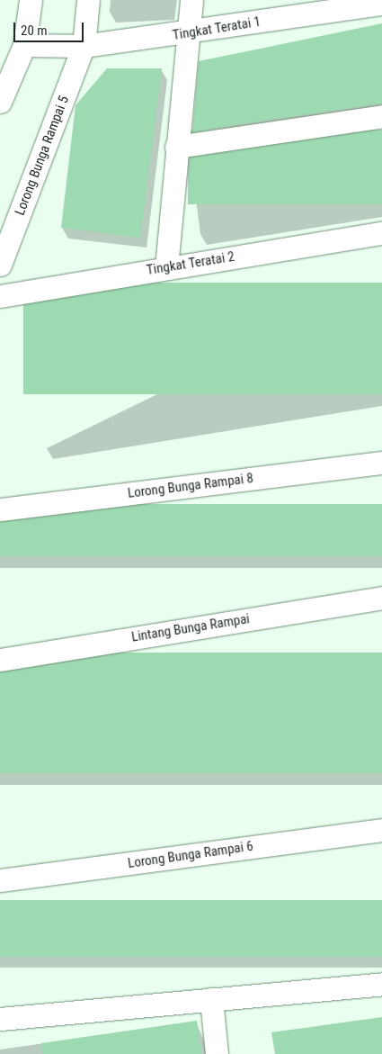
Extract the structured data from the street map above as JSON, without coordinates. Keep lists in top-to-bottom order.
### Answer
{
  "streets": {
    "street": [
      "Tingkat Teratai 1",
      "Lorong Bunga Rampai 5",
      "Tingkat Teratai 2",
      "Lorong Bunga Rampai 8",
      "Lintang Bunga Rampai",
      "Lorong Bunga Rampai 6"
    ]
  },
  "crossings": [
    ["Tingkat Teratai 1", "Lorong Bunga Rampai 5"]
  ],
  "scale_bar": "20 m"
}
